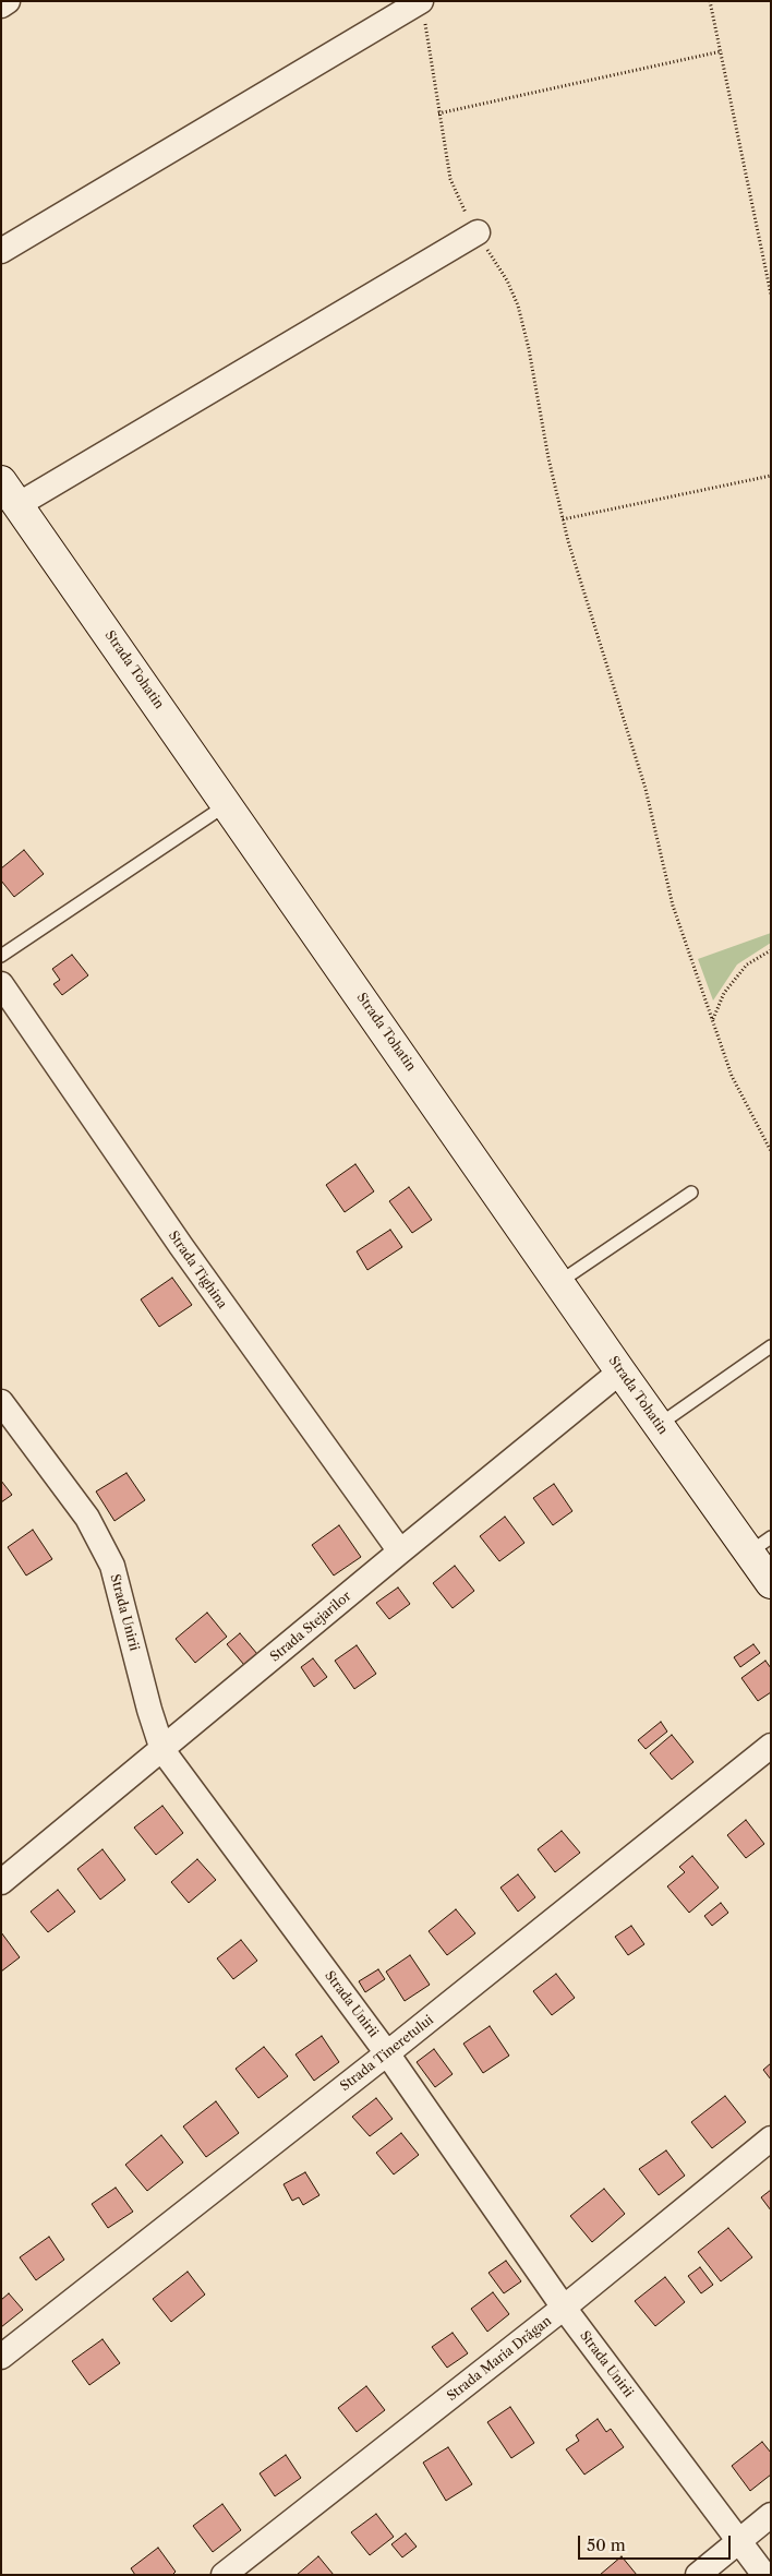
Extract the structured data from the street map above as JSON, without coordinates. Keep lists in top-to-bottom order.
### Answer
{
  "streets": {
    "street": [
      "Strada Tohatin",
      "Strada Tighina",
      "Strada Unirii",
      "Strada Stejarilor",
      "Strada Tineretului",
      "Strada Maria Drăgan"
    ]
  },
  "crossings": [
    ["Strada Tohatin", "Strada Stejarilor"],
    ["Strada Tighina", "Strada Stejarilor"],
    ["Strada Unirii", "Strada Stejarilor"],
    ["Strada Unirii", "Strada Tineretului"],
    ["Strada Unirii", "Strada Maria Drăgan"]
  ],
  "scale_bar": "50 m"
}
